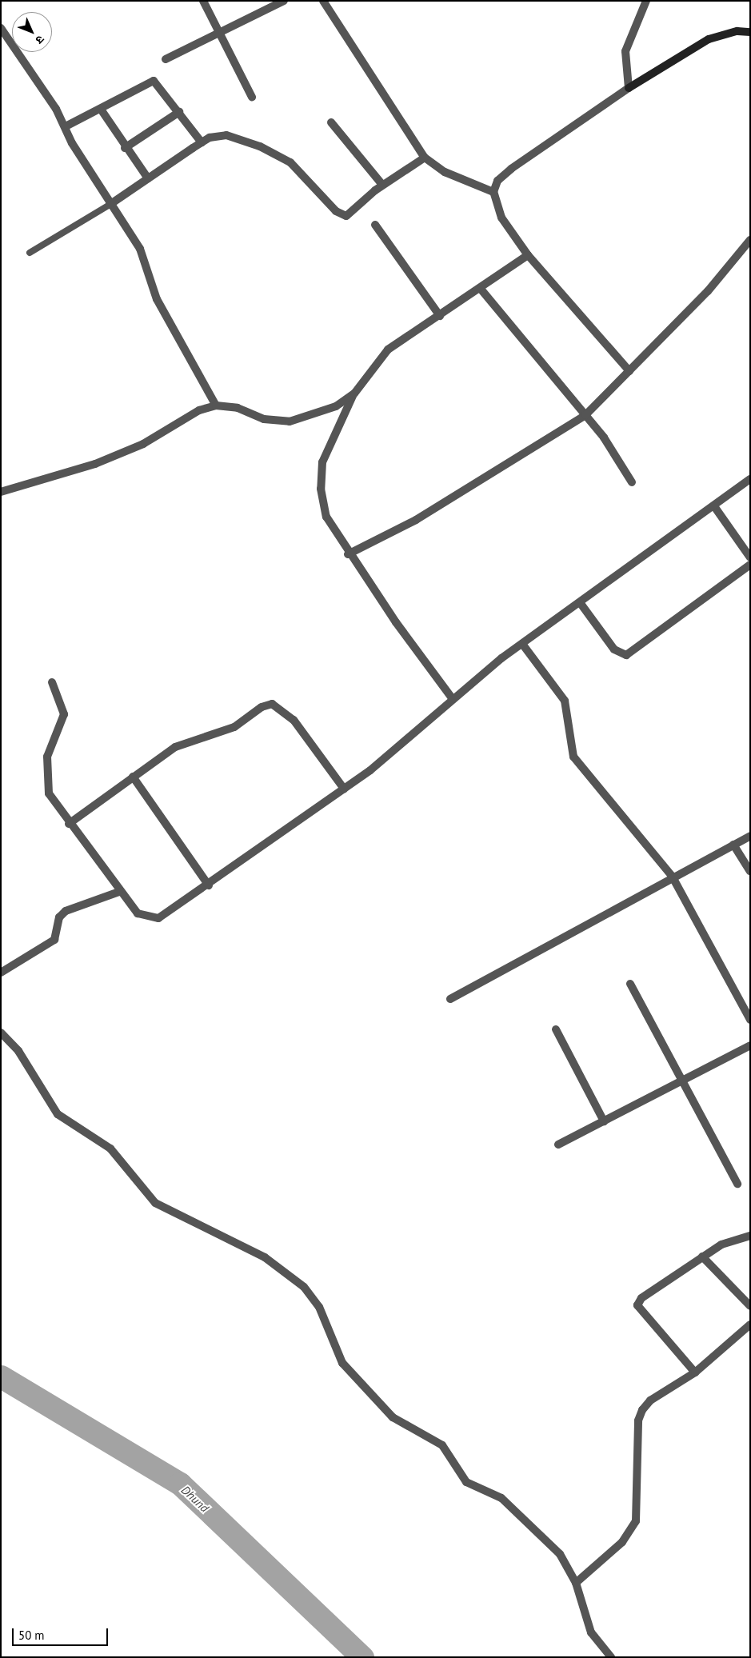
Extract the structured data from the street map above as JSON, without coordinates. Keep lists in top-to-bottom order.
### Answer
{
  "water": ["Dhund"],
  "scale_bar": "50 m",
  "north": "bottom right"
}
